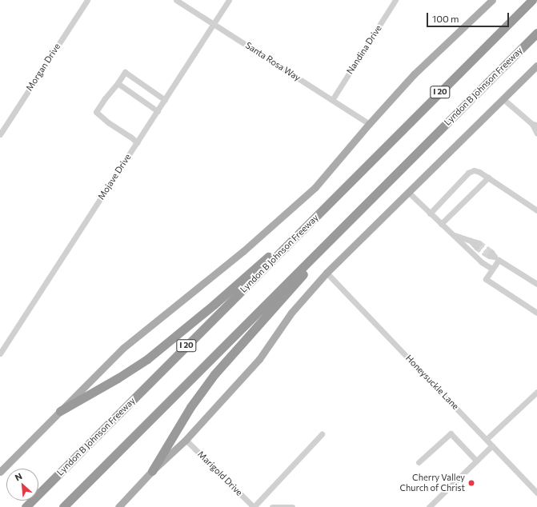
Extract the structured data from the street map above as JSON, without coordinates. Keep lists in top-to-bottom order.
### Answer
{
  "streets": {
    "highway": ["Lyndon B Johnson Freeway", "I 20"],
    "street": [
      "Nandina Drive",
      "Santa Rosa Way",
      "Morgan Drive",
      "Mojave Drive",
      "Honeysuckle Lane",
      "Marigold Drive"
    ]
  },
  "crossings": [
    ["Nandina Drive", "Santa Rosa Way"],
    ["Santa Rosa Way", "Mojave Drive"]
  ],
  "places": ["Cherry Valley Church of Christ"],
  "scale_bar": "100 m",
  "north": "top left"
}
